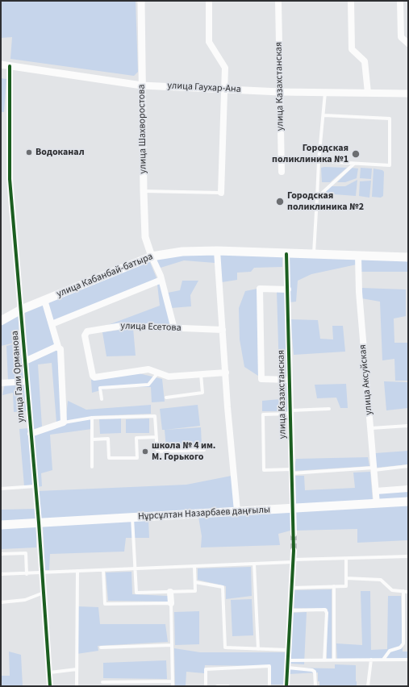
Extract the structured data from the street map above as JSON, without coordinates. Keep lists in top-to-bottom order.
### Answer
{
  "streets": {
    "main road": ["улица Кабанбай-батыра", "Нұрсұлтан Назарбаев даңғылы"],
    "street": [
      "улица Казахстанская",
      "улица Гаухар-Ана",
      "улица Шахворостова",
      "улица Есетова",
      "улица Гали Орманова",
      "улица Аксуйская"
    ]
  },
  "crossings": [
    ["улица Казахстанская", "улица Гаухар-Ана"],
    ["улица Казахстанская", "улица Кабанбай-батыра"],
    ["улица Казахстанская", "Нұрсұлтан Назарбаев даңғылы"],
    ["улица Гаухар-Ана", "улица Шахворостова"],
    ["улица Гаухар-Ана", "улица Гали Орманова"],
    ["улица Шахворостова", "улица Кабанбай-батыра"],
    ["улица Кабанбай-батыра", "улица Гали Орманова"],
    ["улица Кабанбай-батыра", "улица Аксуйская"],
    ["улица Гали Орманова", "Нұрсұлтан Назарбаев даңғылы"],
    ["улица Аксуйская", "Нұрсұлтан Назарбаев даңғылы"]
  ],
  "places": [
    "Водоканал",
    "Городская поликлиника №1",
    "Городская поликлиника №2",
    "школа № 4 им. М. Горького"
  ]
}
